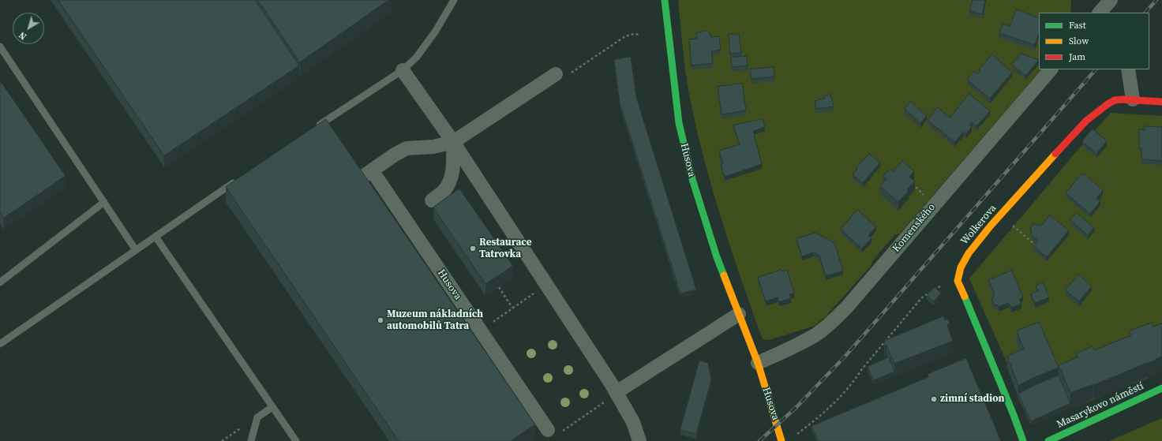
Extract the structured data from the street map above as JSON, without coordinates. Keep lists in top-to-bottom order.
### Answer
{
  "streets": {
    "street": [
      "Husova",
      "Wolkerova",
      "Komenského",
      "Masarykovo náměstí"
    ]
  },
  "crossings": [
    ["Husova", "Komenského"]
  ],
  "places": ["Restaurace Tatrovka", "Muzeum nákladních automobilů Tatra", "zimní stadion"],
  "legend": ["Fast", "Slow", "Jam"],
  "north": "bottom left"
}
